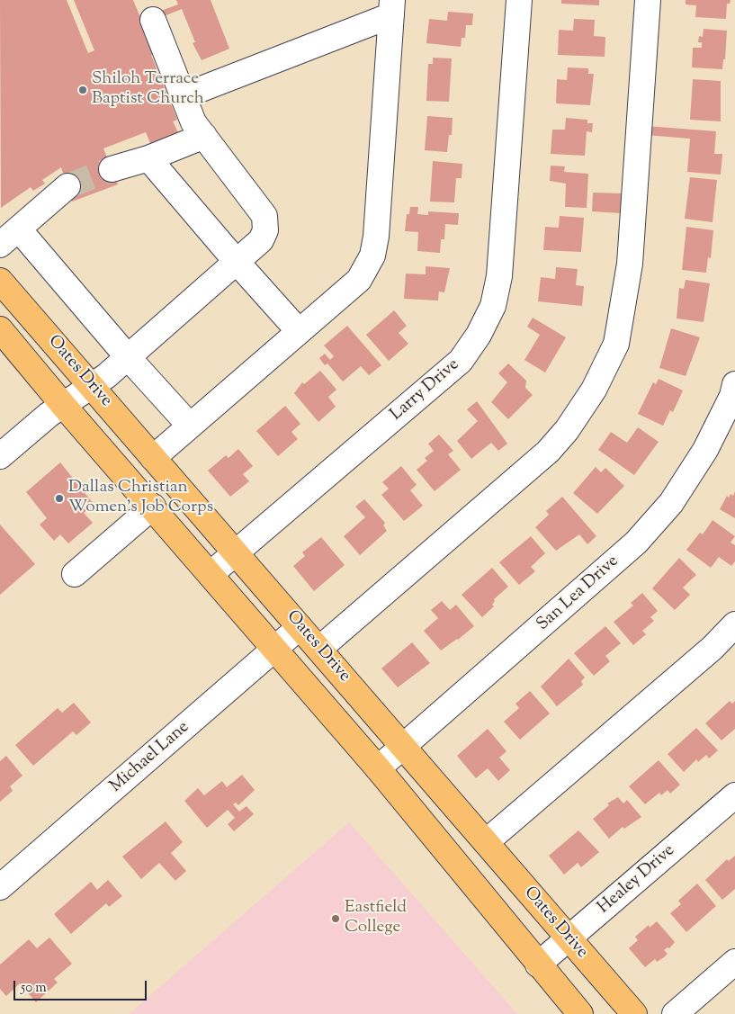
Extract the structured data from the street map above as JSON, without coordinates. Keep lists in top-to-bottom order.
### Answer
{
  "streets": {
    "main road": ["Oates Drive"],
    "street": [
      "Larry Drive",
      "San Lea Drive",
      "Michael Lane",
      "Healey Drive"
    ]
  },
  "crossings": [
    ["Oates Drive", "Larry Drive"],
    ["Oates Drive", "San Lea Drive"],
    ["Oates Drive", "Michael Lane"],
    ["Oates Drive", "Healey Drive"]
  ],
  "places": ["Shiloh Terrace Baptist Church", "Dallas Christian Women's Job Corps", "Eastfield College"],
  "scale_bar": "50 m"
}
